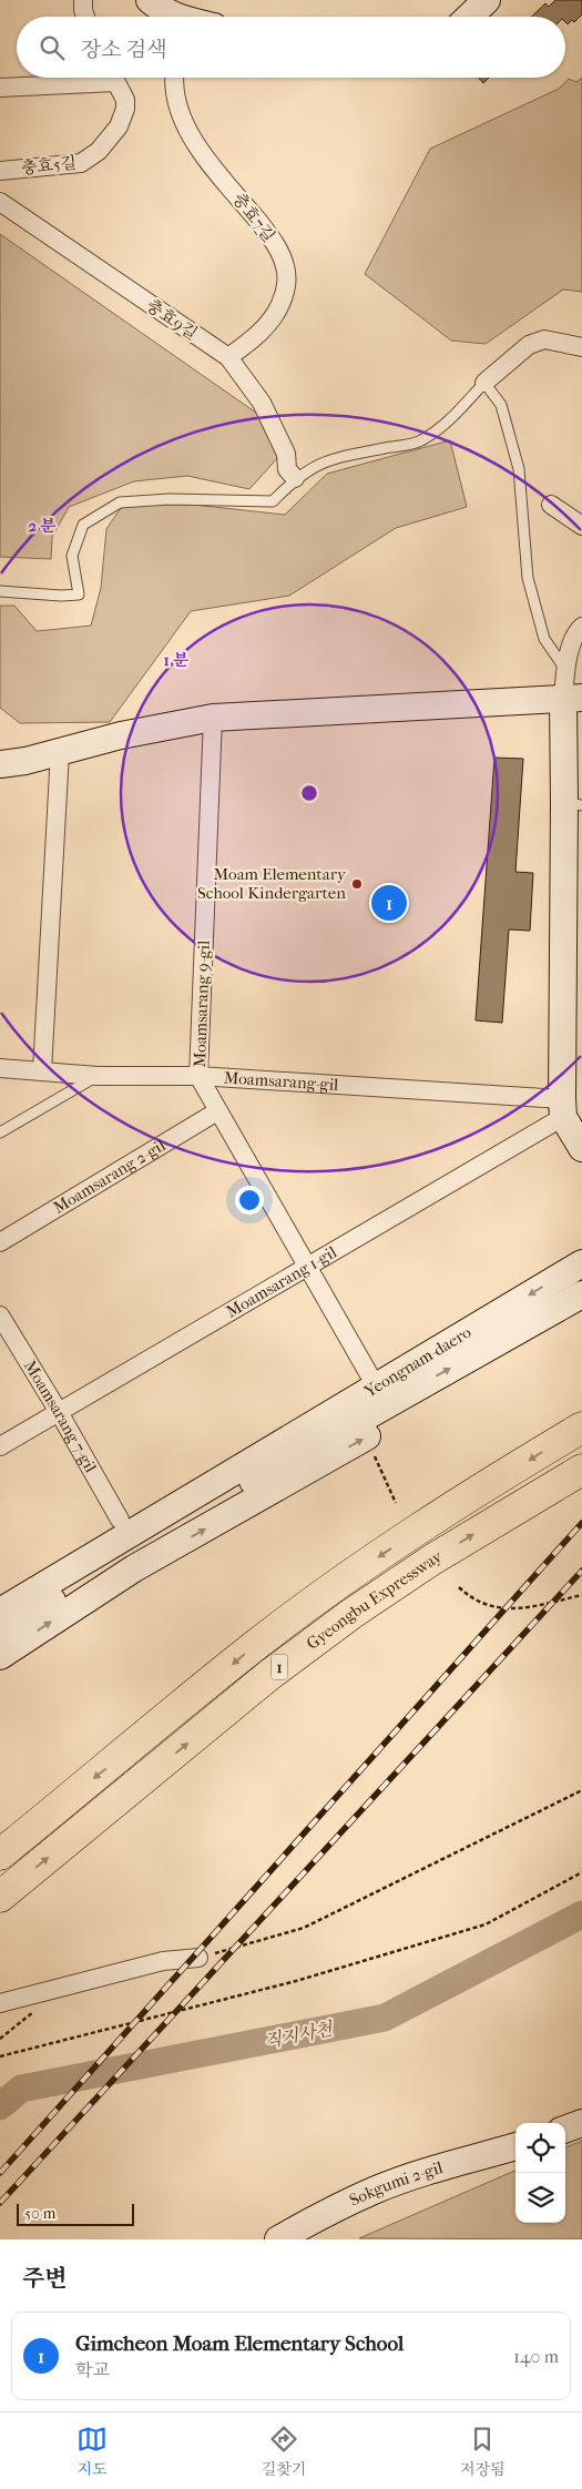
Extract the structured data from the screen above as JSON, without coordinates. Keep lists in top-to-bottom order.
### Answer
{
  "streets": {
    "highway": ["Gyeongbu Expressway", "1"],
    "main road": ["Yeongnam-daero", "Sokgumi 2-gil"],
    "street": [
      "충효5길",
      "충효7길",
      "충효9길",
      "Moamsarang 9-gil",
      "Moamsarang-gil",
      "Moamsarang 2-gil",
      "Moamsarang 1-gil",
      "Moamsarang 7-gil"
    ]
  },
  "crossings": [
    ["충효7길", "충효9길"],
    ["Moamsarang 9-gil", "Moamsarang-gil"],
    ["Moamsarang 9-gil", "Moamsarang 2-gil"],
    ["Moamsarang 9-gil", "Moamsarang 1-gil"],
    ["Moamsarang-gil", "Moamsarang 1-gil"],
    ["Moamsarang 1-gil", "Moamsarang 7-gil"]
  ],
  "water": ["직지사천"],
  "places": ["Moam Elementary School Kindergarten"],
  "scale_bar": "50 m",
  "page": {
    "search": "장소 검색",
    "pins": "1",
    "scale": "50 m",
    "heading": "주변",
    "list": [
      {
        "mark": "1",
        "name": "Gimcheon Moam Elementary School",
        "note": "학교",
        "value": "140 m"
      }
    ],
    "nav": ["지도", "길찾기", "저장됨"]
  },
  "rings": ["2 분", "1 분"]
}
